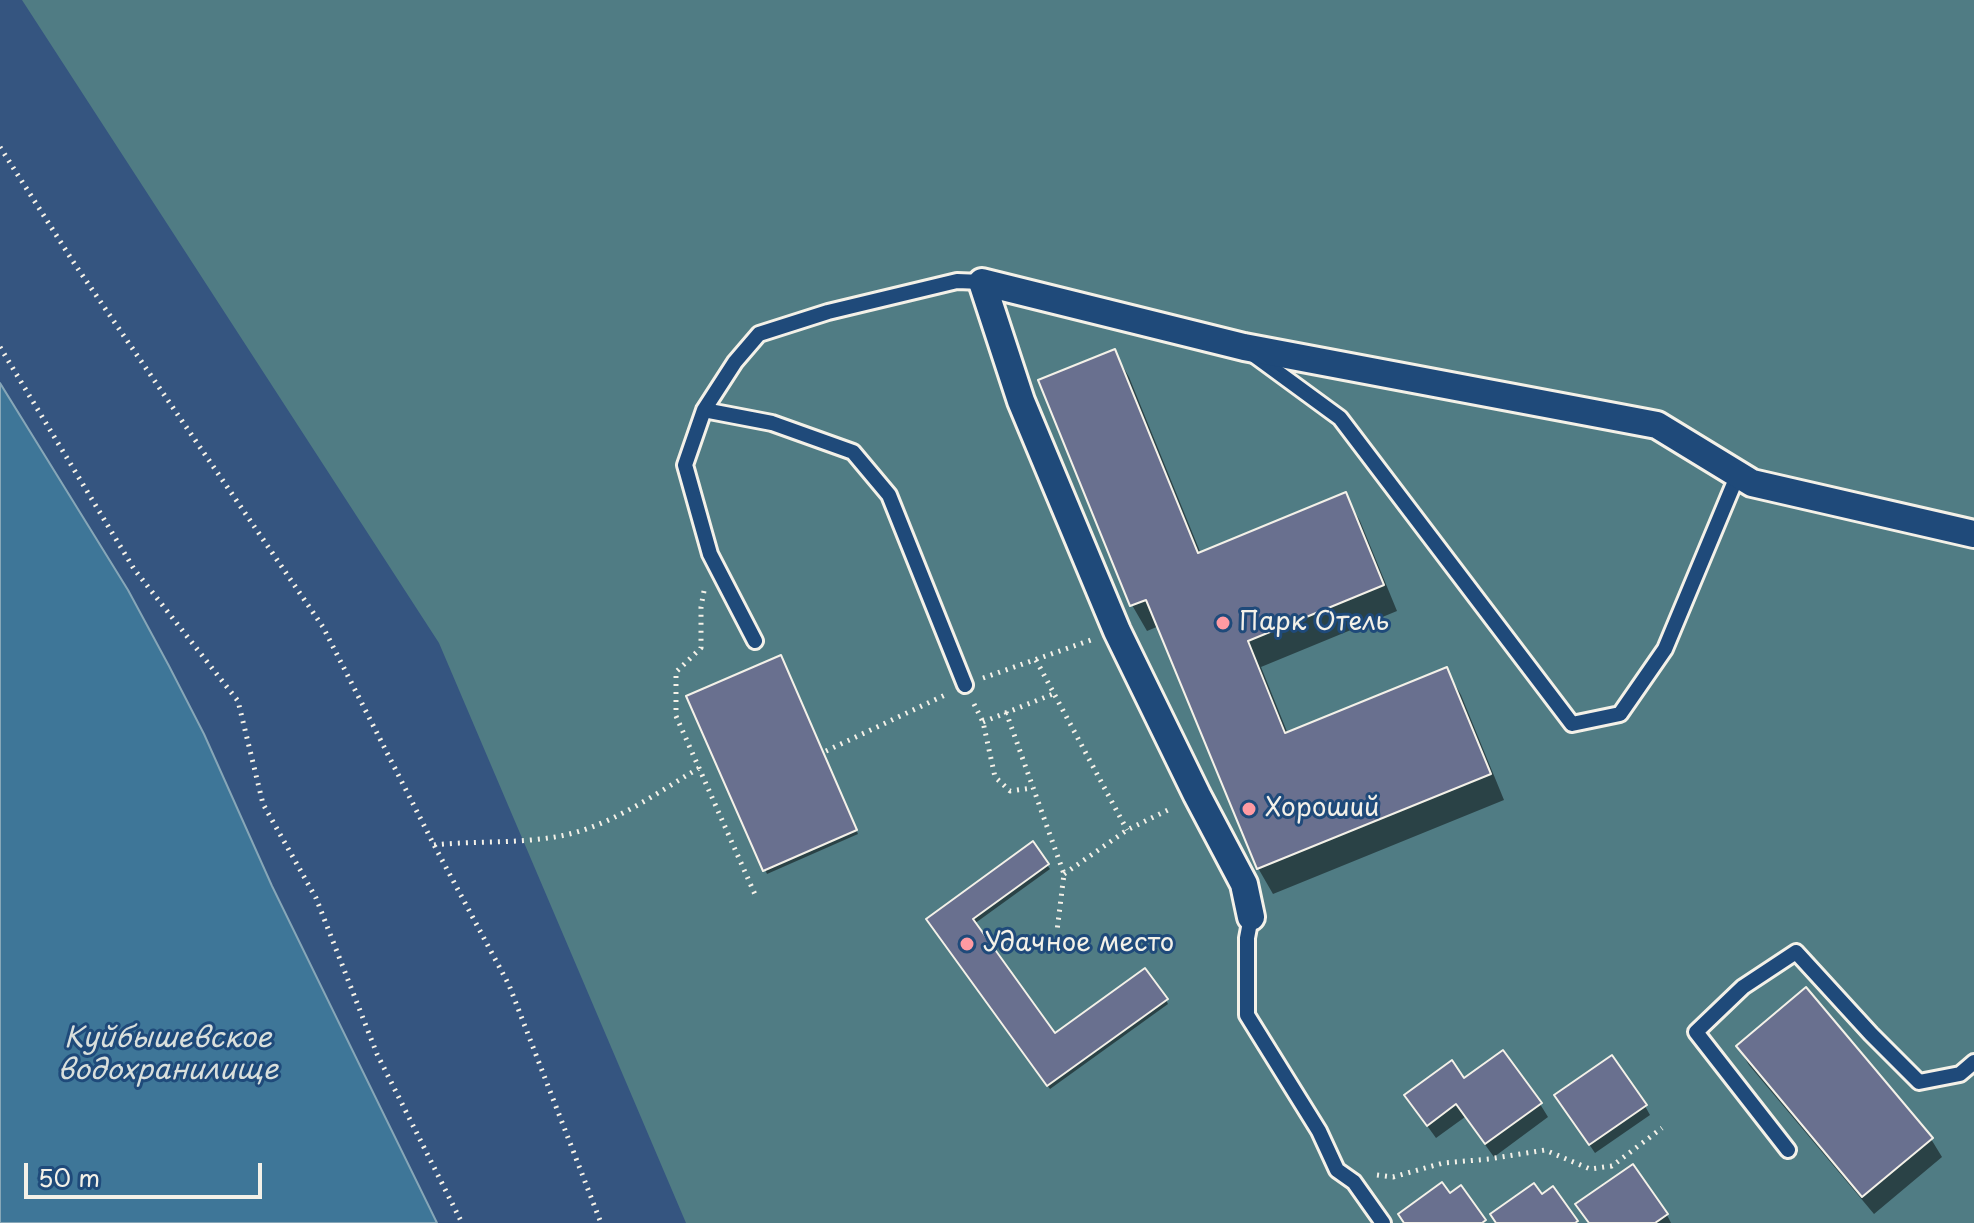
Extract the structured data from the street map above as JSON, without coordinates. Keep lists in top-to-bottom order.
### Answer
{
  "water": ["Куйбышевское водохранилище"],
  "places": ["Парк Отель", "Хороший", "Удачное место"],
  "scale_bar": "50 m"
}
